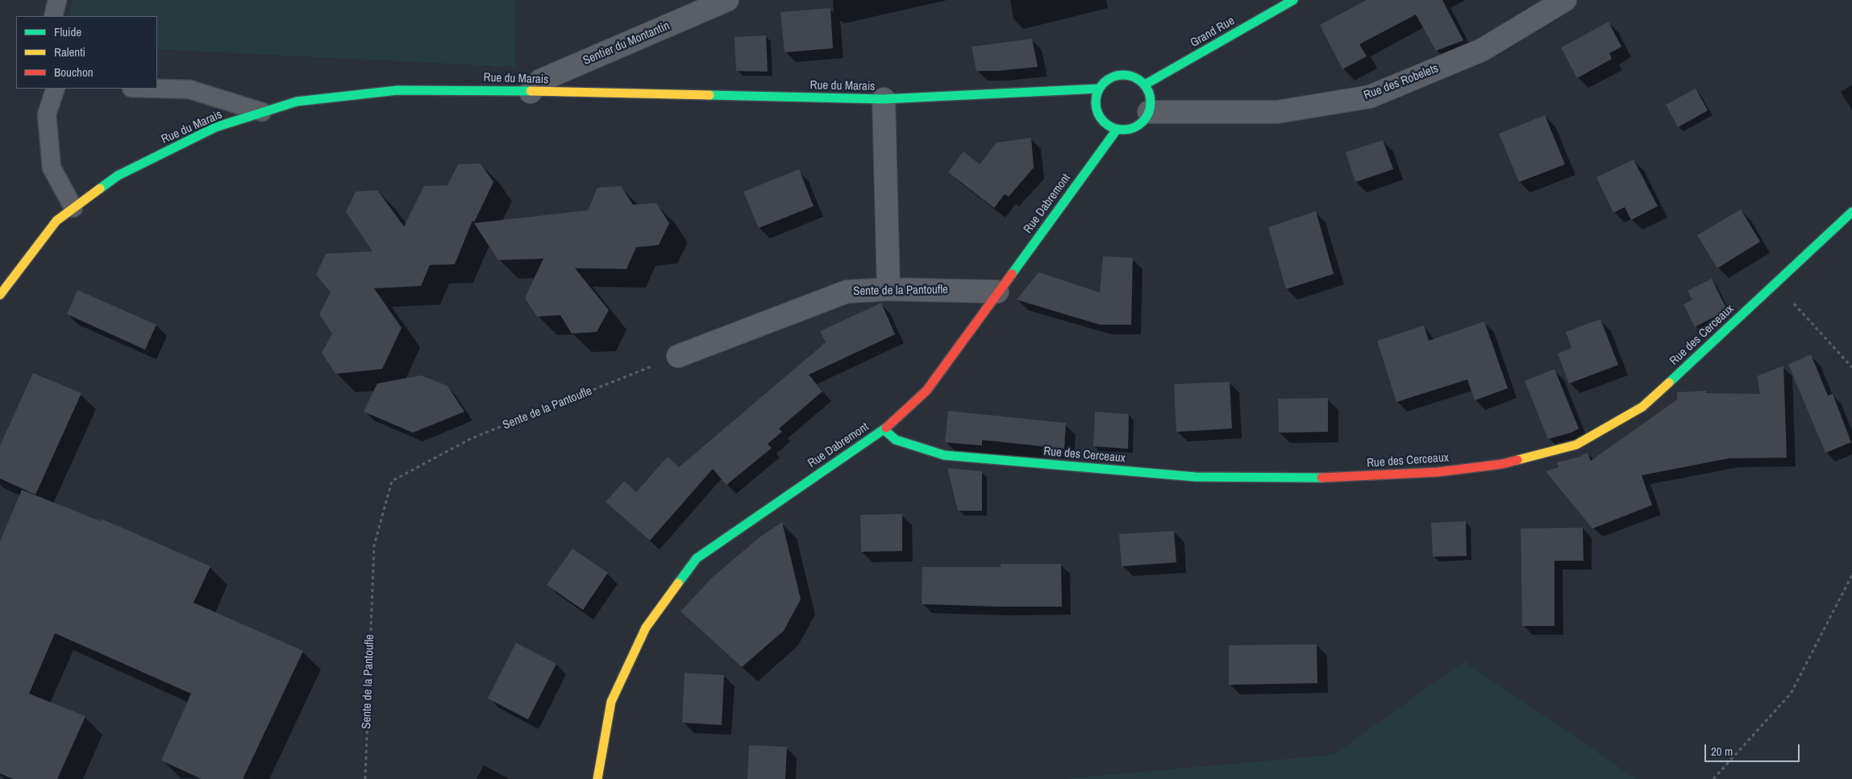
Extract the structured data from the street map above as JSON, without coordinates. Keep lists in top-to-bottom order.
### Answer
{
  "streets": {
    "street": [
      "Grand Rue",
      "Sentier du Montantin",
      "Rue du Marais",
      "Rue des Robelets",
      "Rue Dabremont",
      "Sente de la Pantoufle",
      "Rue des Cerceaux"
    ]
  },
  "crossings": [
    ["Grand Rue", "Rue du Marais"],
    ["Grand Rue", "Rue des Robelets"],
    ["Grand Rue", "Rue Dabremont"],
    ["Sentier du Montantin", "Rue du Marais"],
    ["Rue du Marais", "Rue des Robelets"],
    ["Rue du Marais", "Rue Dabremont"],
    ["Rue des Robelets", "Rue Dabremont"],
    ["Rue Dabremont", "Sente de la Pantoufle"],
    ["Rue Dabremont", "Rue des Cerceaux"]
  ],
  "legend": ["Fluide", "Ralenti", "Bouchon"],
  "scale_bar": "20 m"
}
